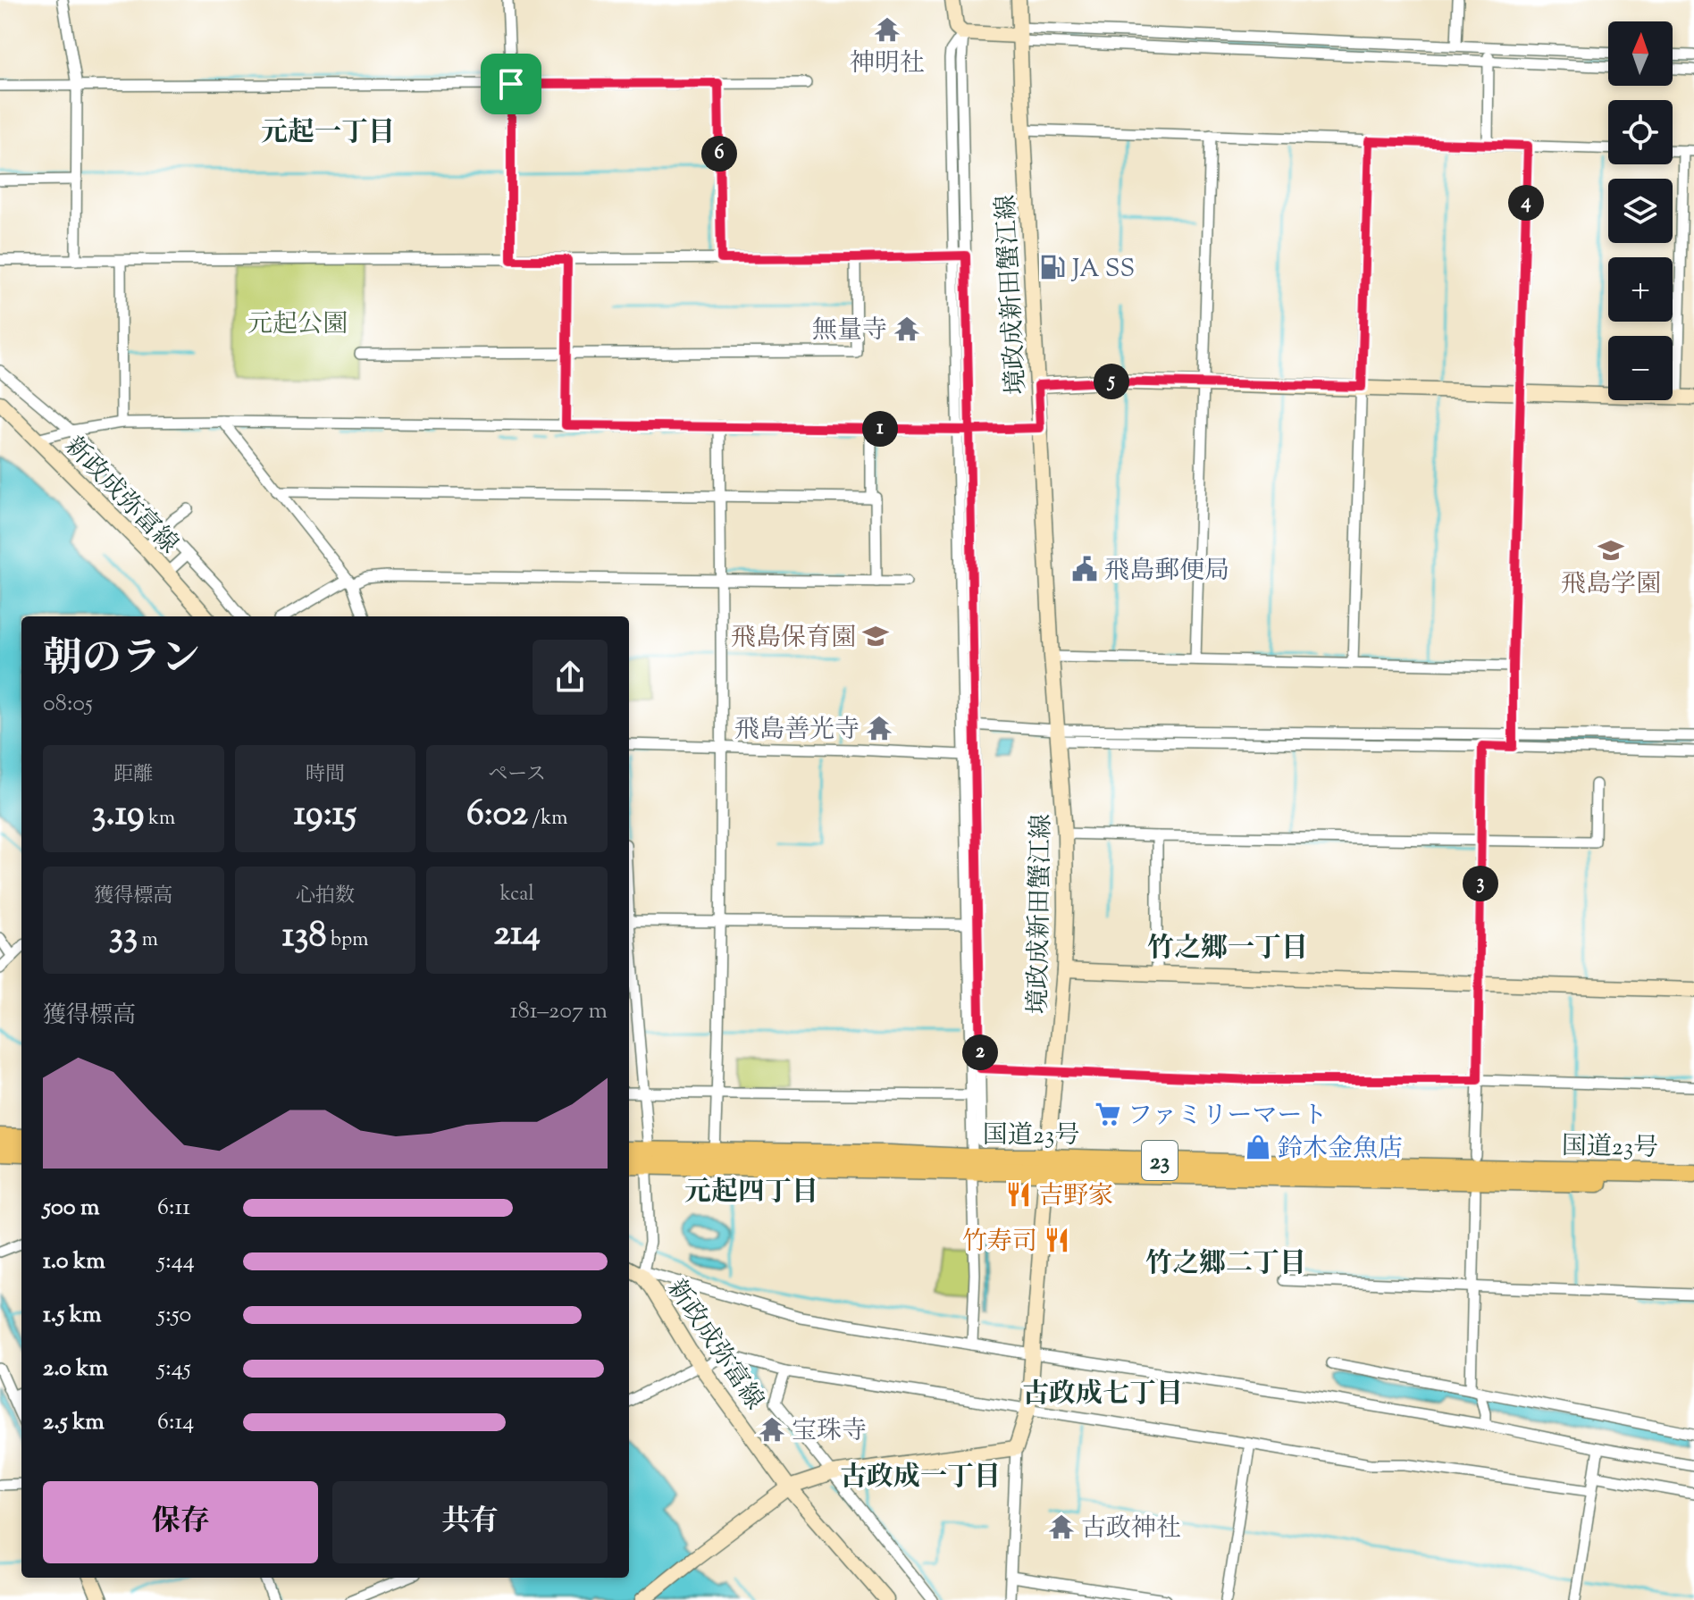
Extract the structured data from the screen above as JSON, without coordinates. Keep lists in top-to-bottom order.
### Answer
{
  "streets": {
    "highway": ["国道23号", "23"],
    "main road": ["境政成新田蟹江線", "新政成弥富線"]
  },
  "crossings": [
    ["境政成新田蟹江線", "国道23号"]
  ],
  "districts": [
    "元起一丁目",
    "竹之郷一丁目",
    "元起四丁目",
    "竹之郷二丁目",
    "古政成七丁目",
    "古政成一丁目"
  ],
  "parks": ["元起公園"],
  "places": {
    "temple": [
      "神明社",
      "無量寺",
      "飛島善光寺",
      "宝珠寺",
      "古政神社"
    ],
    "fuel station": ["JA SS"],
    "school or university": ["飛島学園", "飛島保育園"],
    "public building": ["飛島郵便局"],
    "supermarket": ["ファミリーマート"],
    "shop": ["鈴木金魚店"],
    "restaurant": ["吉野家", "竹寿司"]
  },
  "north": "top",
  "page": {
    "map_buttons": ["+", "−"],
    "pins": [
      "6",
      "4",
      "5",
      "1",
      "3",
      "2"
    ],
    "heading": ["朝のラン", "08:05"],
    "stats": [
      ["距離", "3.19 km"],
      ["時間", "19:15"],
      ["ペース", "6:02 /km"],
      ["獲得標高", "33 m"],
      ["心拍数", "138 bpm"],
      ["kcal", "214"]
    ],
    "chart": ["獲得標高", "181–207 m"],
    "list": [
      {
        "name": "500 m",
        "note": "6:11"
      },
      {
        "name": "1.0 km",
        "note": "5:44"
      },
      {
        "name": "1.5 km",
        "note": "5:50"
      },
      {
        "name": "2.0 km",
        "note": "5:45"
      },
      {
        "name": "2.5 km",
        "note": "6:14"
      }
    ],
    "buttons": ["保存", "共有"]
  }
}
